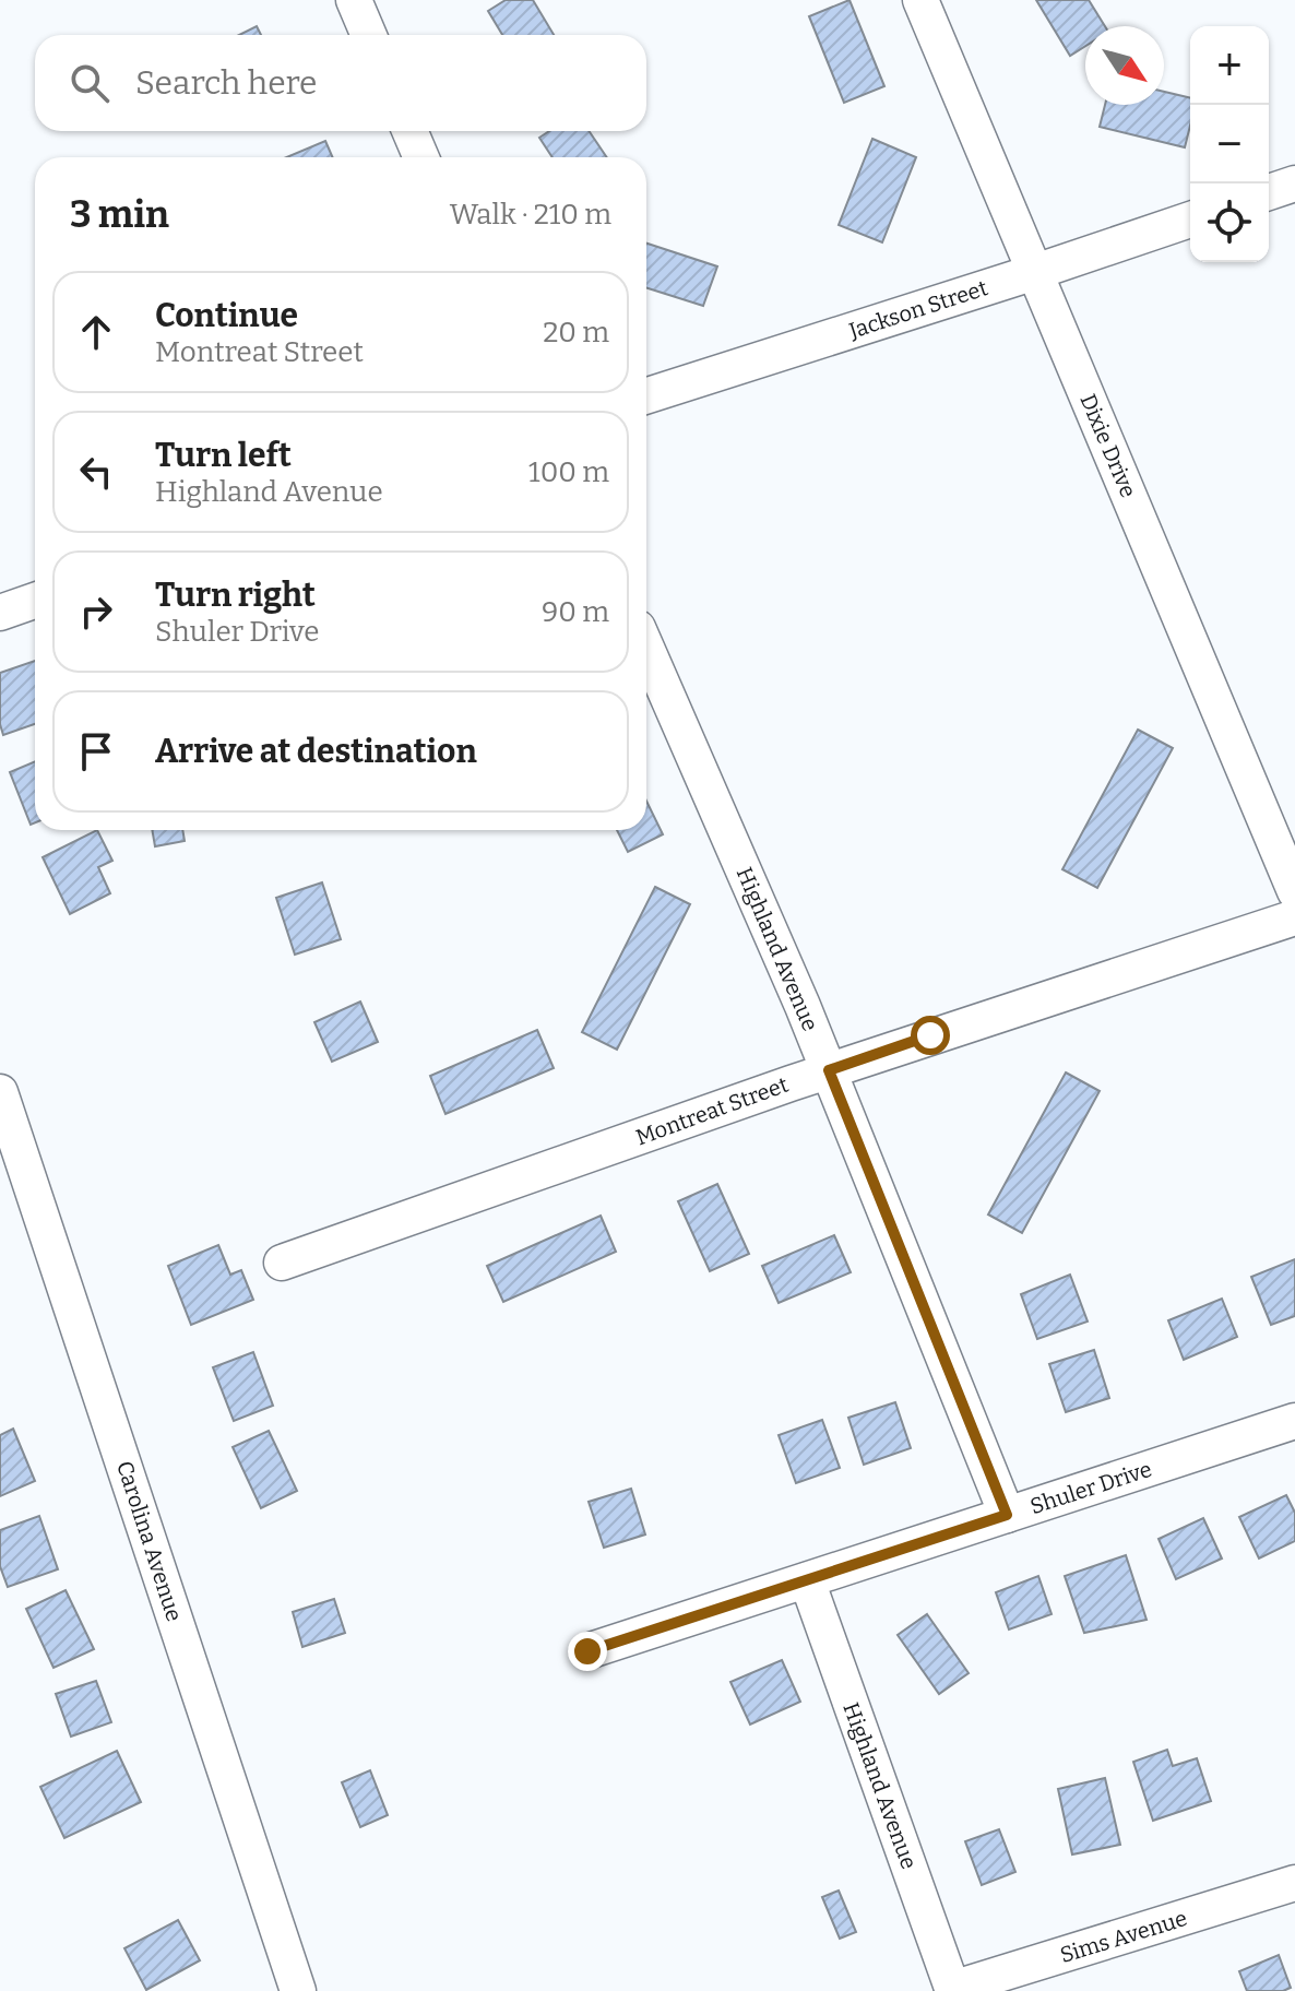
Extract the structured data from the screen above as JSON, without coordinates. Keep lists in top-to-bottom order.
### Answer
{
  "streets": {
    "street": [
      "Jackson Street",
      "Dixie Drive",
      "Highland Avenue",
      "Montreat Street",
      "Shuler Drive",
      "Carolina Avenue",
      "Sims Avenue"
    ]
  },
  "crossings": [
    ["Jackson Street", "Dixie Drive"],
    ["Highland Avenue", "Montreat Street"],
    ["Highland Avenue", "Shuler Drive"],
    ["Highland Avenue", "Sims Avenue"]
  ],
  "north": "bottom right",
  "page": {
    "map_buttons": ["+", "−"],
    "search": "Search here",
    "heading": ["3 min", "Walk · 210 m"],
    "list": [
      ["Continue", "Montreat Street", "20 m"],
      ["Turn left", "Highland Avenue", "100 m"],
      ["Turn right", "Shuler Drive", "90 m"],
      "Arrive at destination"
    ]
  }
}
